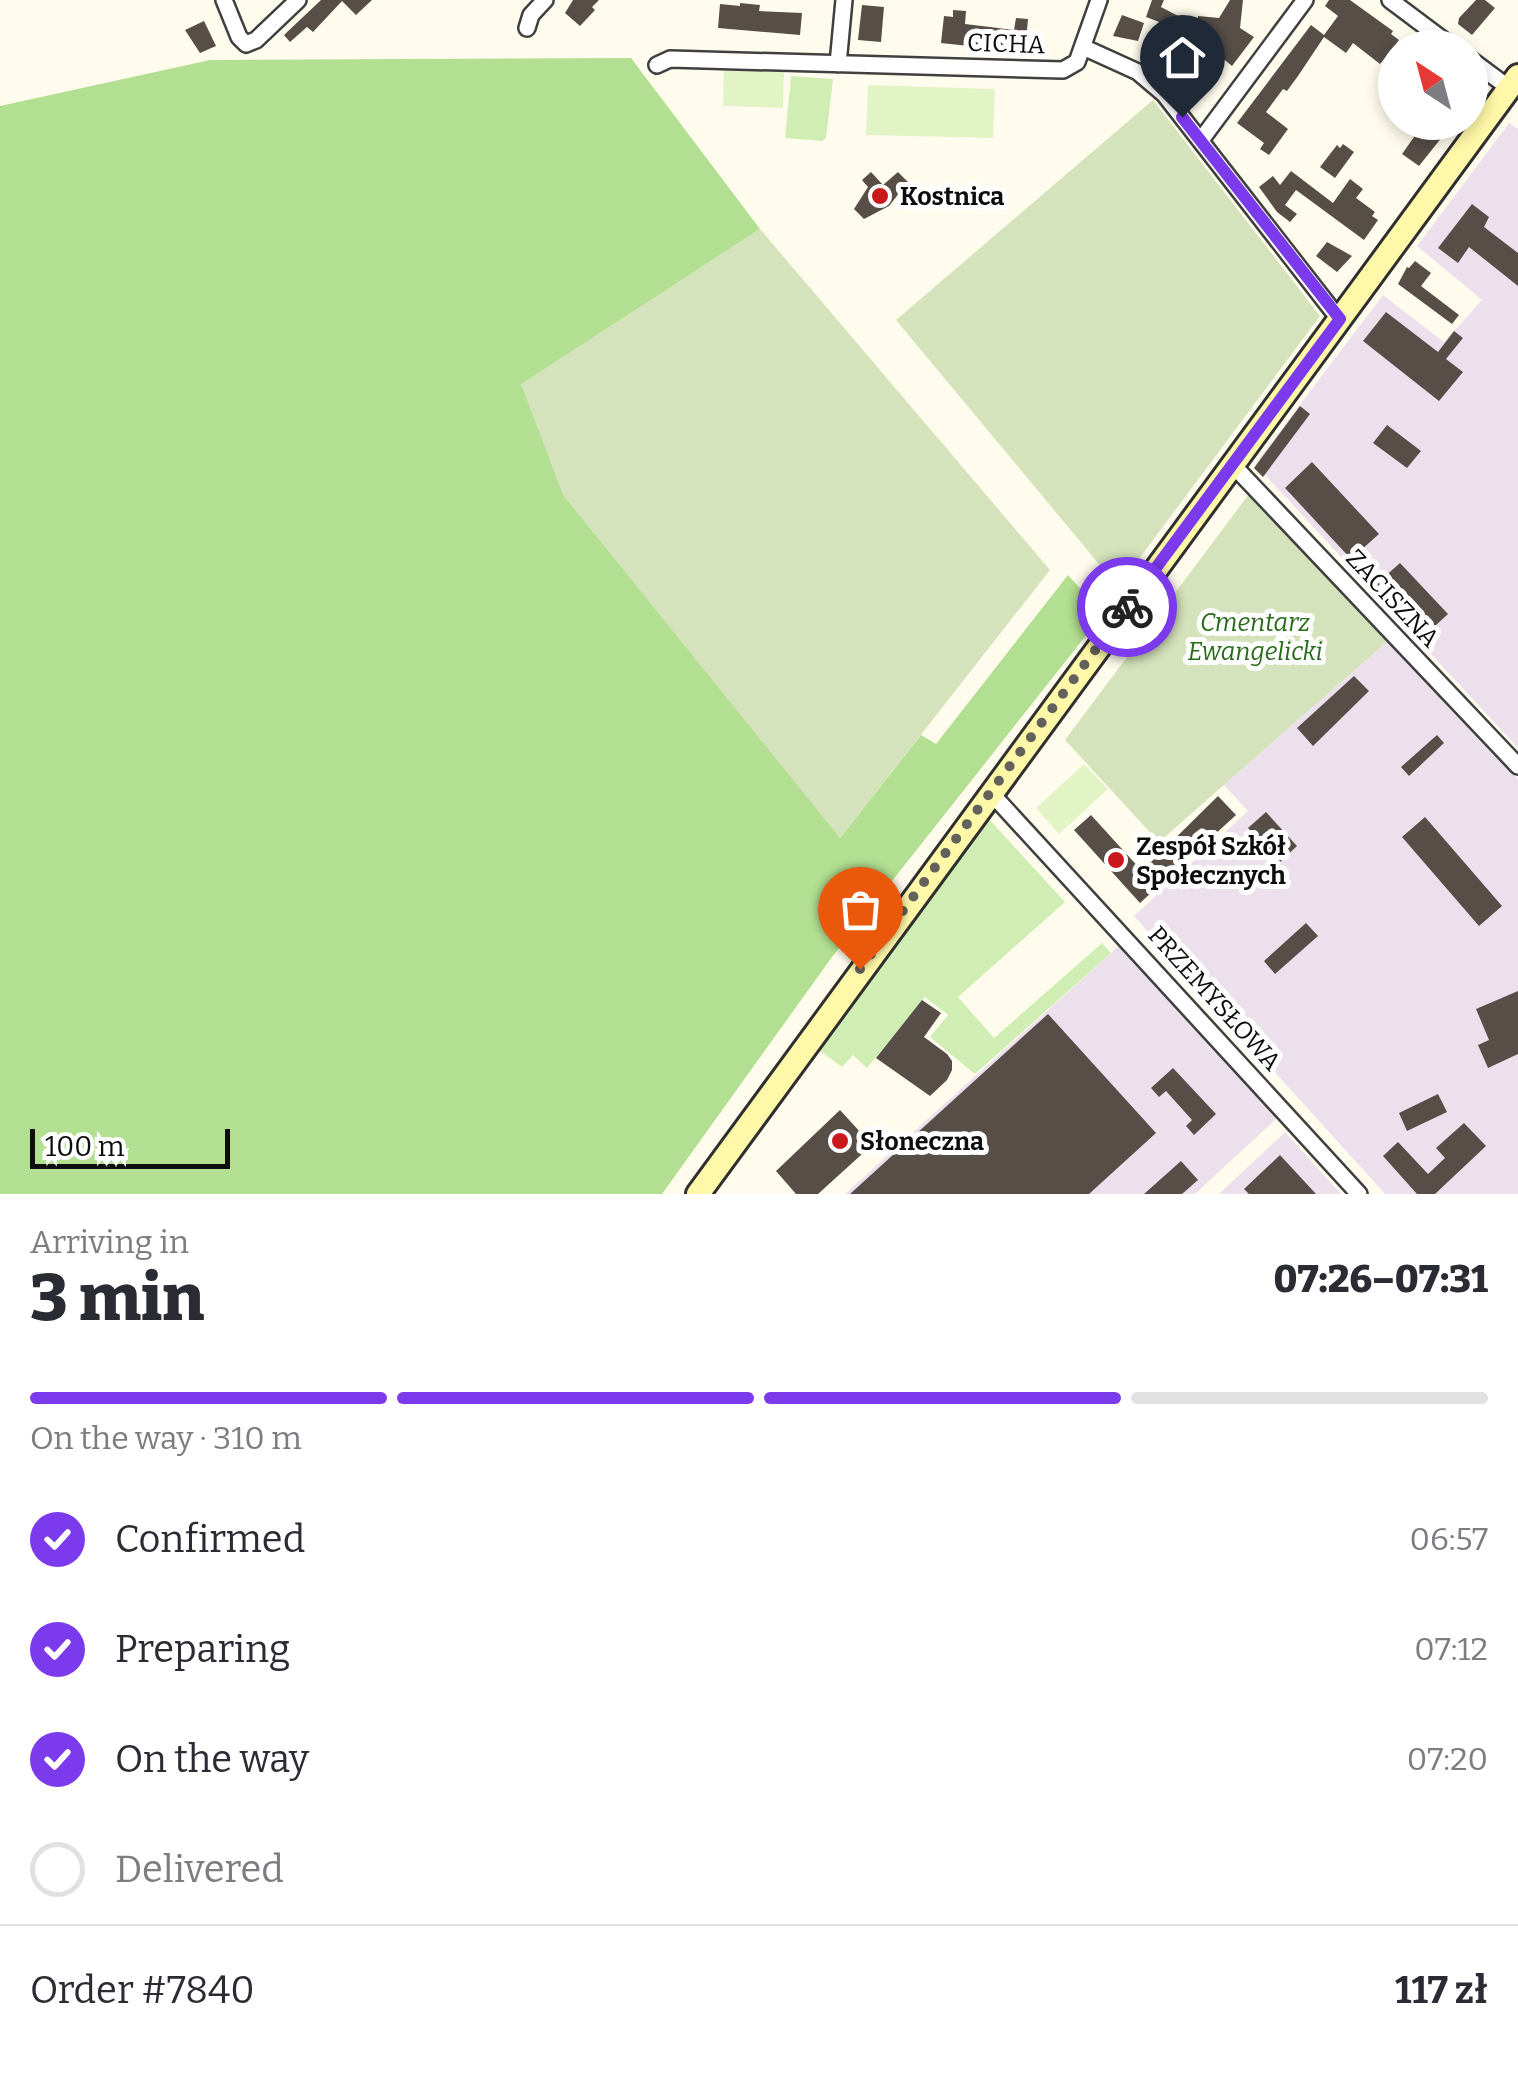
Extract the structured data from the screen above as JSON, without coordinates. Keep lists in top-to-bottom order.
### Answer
{
  "streets": {
    "street": ["CICHA", "ZACISZNA", "PRZEMYSŁOWA"]
  },
  "parks": ["Cmentarz Ewangelicki"],
  "places": ["Kostnica", "Zespół Szkół Społecznych", "Słoneczna"],
  "scale_bar": "100 m",
  "north": "top left",
  "page": {
    "scale": "100 m",
    "heading": ["3 min", "Arriving in", "07:26–07:31"],
    "panel": ["Order #7840", "117 zł"],
    "bar": "On the way · 310 m",
    "list": [
      ["Confirmed", "06:57"],
      ["Preparing", "07:12"],
      ["On the way", "07:20"],
      "Delivered"
    ]
  }
}
